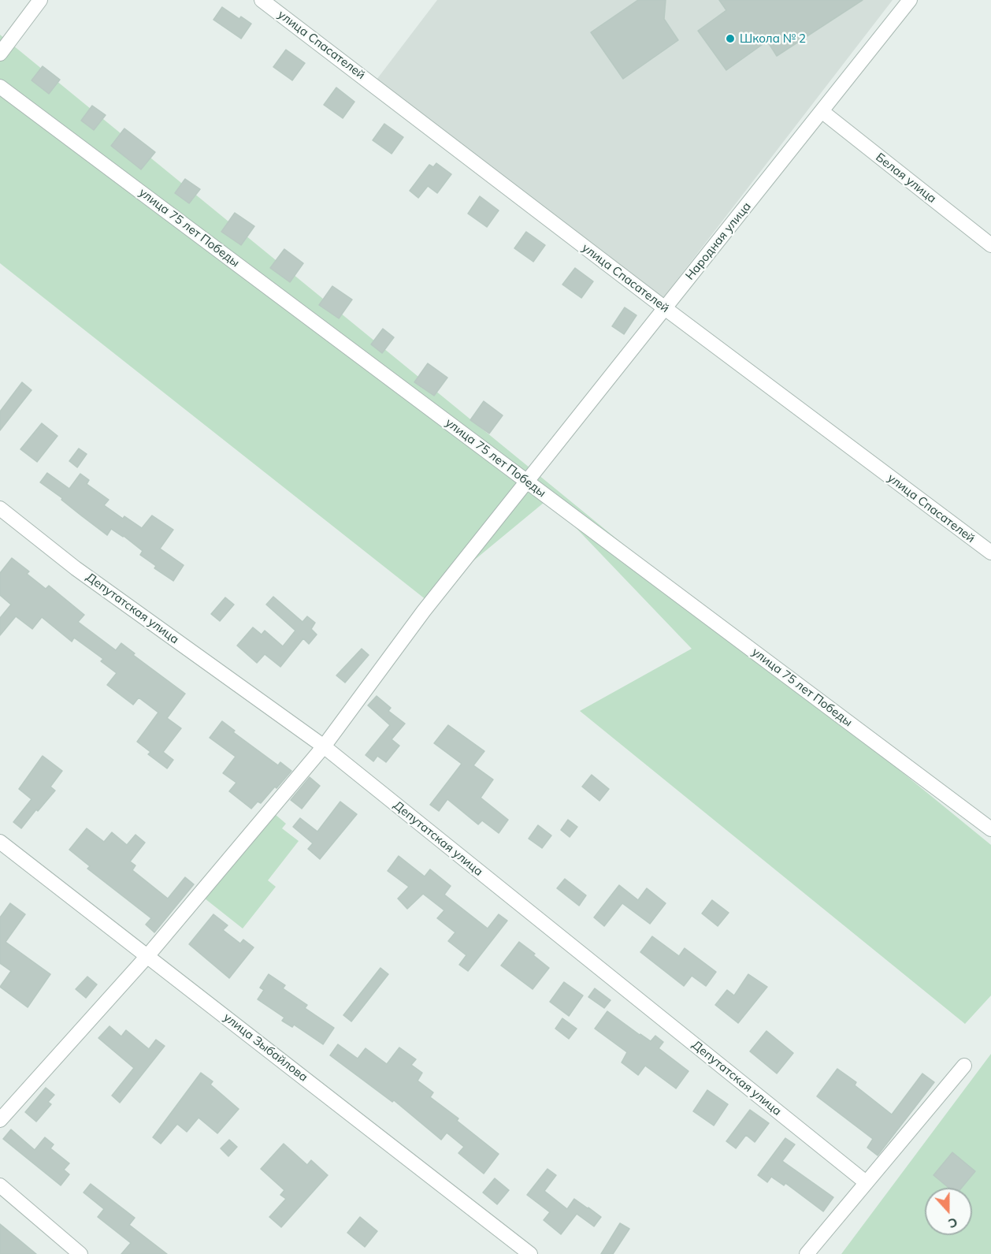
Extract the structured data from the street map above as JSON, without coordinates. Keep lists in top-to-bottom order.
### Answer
{
  "streets": {
    "street": [
      "улица Спасателей",
      "Белая улица",
      "улица 75 лет Победы",
      "Народная улица",
      "Депутатская улица",
      "улица Зыбайлова"
    ]
  },
  "crossings": [
    ["улица Спасателей", "Народная улица"],
    ["Белая улица", "Народная улица"],
    ["улица 75 лет Победы", "Народная улица"],
    ["Народная улица", "Депутатская улица"],
    ["Народная улица", "улица Зыбайлова"]
  ],
  "places": ["Школа № 2"],
  "north": "bottom"
}
